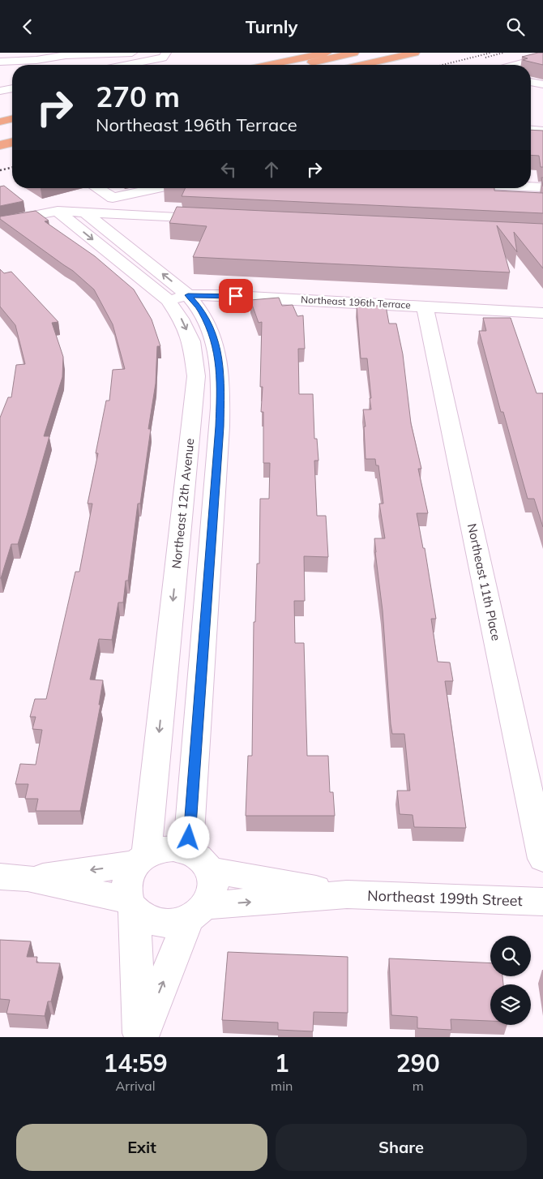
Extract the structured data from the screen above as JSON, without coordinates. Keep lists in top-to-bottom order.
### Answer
{
  "streets": {
    "street": [
      "Northeast 196th Terrace",
      "Northeast 12th Avenue",
      "Northeast 11th Place",
      "Northeast 199th Street"
    ]
  },
  "crossings": [
    ["Northeast 196th Terrace", "Northeast 12th Avenue"],
    ["Northeast 196th Terrace", "Northeast 11th Place"],
    ["Northeast 12th Avenue", "Northeast 199th Street"]
  ],
  "page": {
    "header": "Turnly",
    "turn": ["270 m", "Northeast 196th Terrace"],
    "eta": [
      "14:59",
      "Arrival",
      "1",
      "min",
      "290",
      "m"
    ],
    "buttons": ["Exit", "Share"]
  }
}
